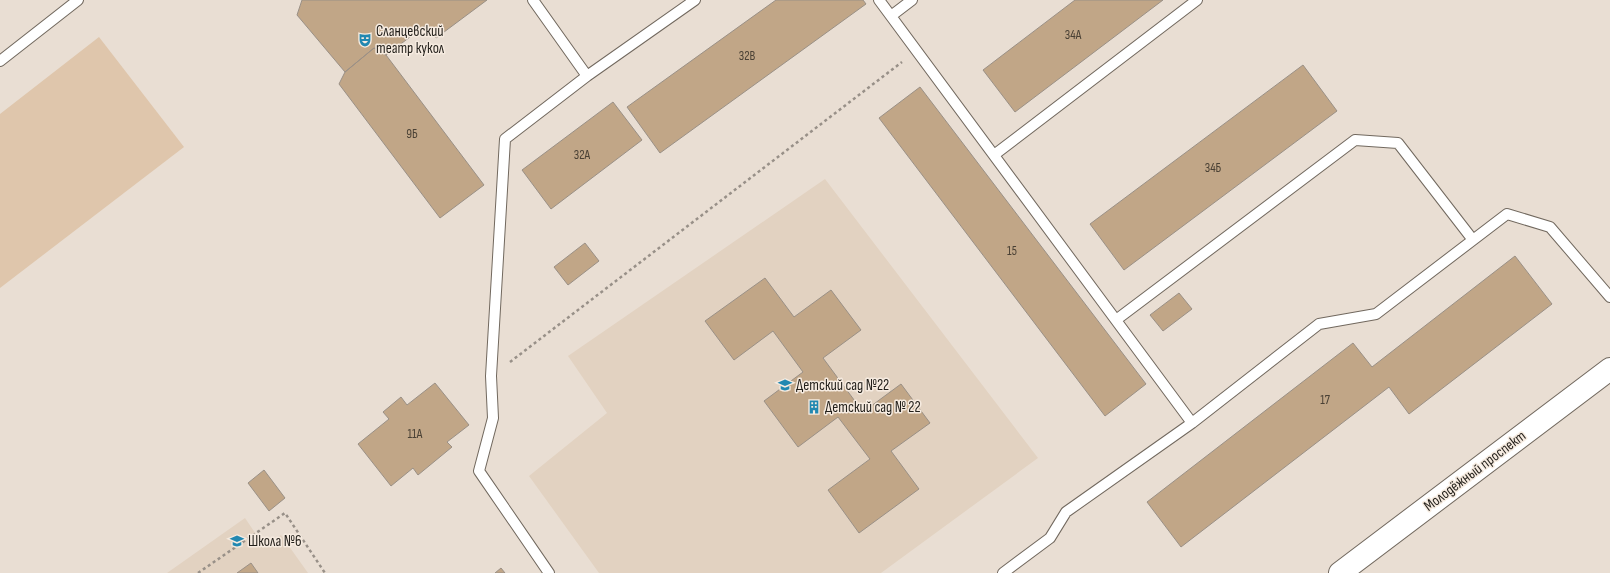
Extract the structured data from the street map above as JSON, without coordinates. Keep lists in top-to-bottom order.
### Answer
{
  "streets": {
    "street": ["Молодёжный проспект"]
  },
  "places": {
    "theatre": ["Сланцевский театр кукол"],
    "school or university": ["Детский сад №22", "Школа №6"],
    "building": ["Детский сад № 22"]
  },
  "house_numbers": [
    "34А",
    "32В",
    "9Б",
    "32А",
    "34Б",
    "15",
    "17",
    "11А"
  ]
}
